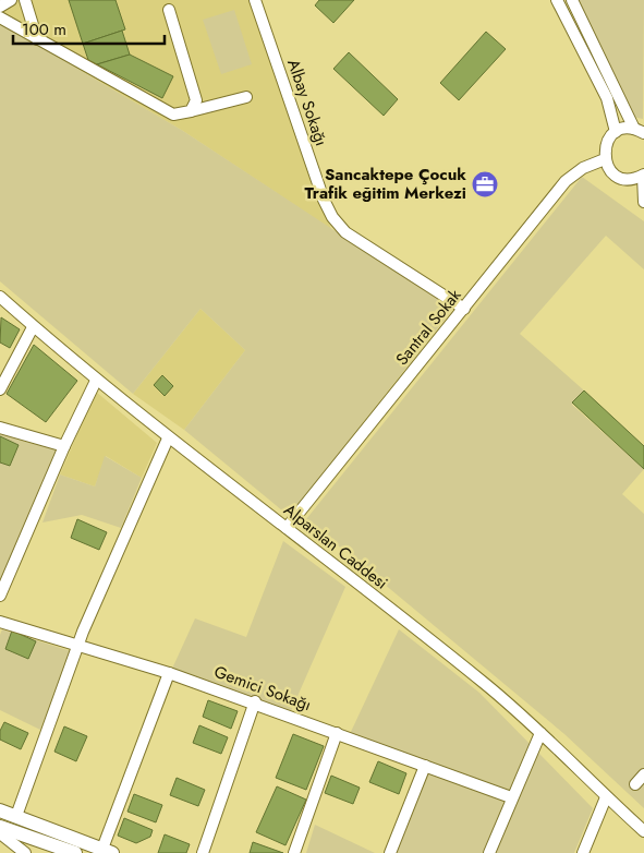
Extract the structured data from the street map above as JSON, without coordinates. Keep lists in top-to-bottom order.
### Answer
{
  "streets": {
    "street": [
      "Albay Sokağı",
      "Santral Sokak",
      "Alparslan Caddesi",
      "Gemici Sokağı"
    ]
  },
  "crossings": [
    ["Albay Sokağı", "Santral Sokak"],
    ["Santral Sokak", "Alparslan Caddesi"]
  ],
  "places": {
    "office": ["Sancaktepe Çocuk Trafik eğitim Merkezi"]
  },
  "scale_bar": "100 m"
}
